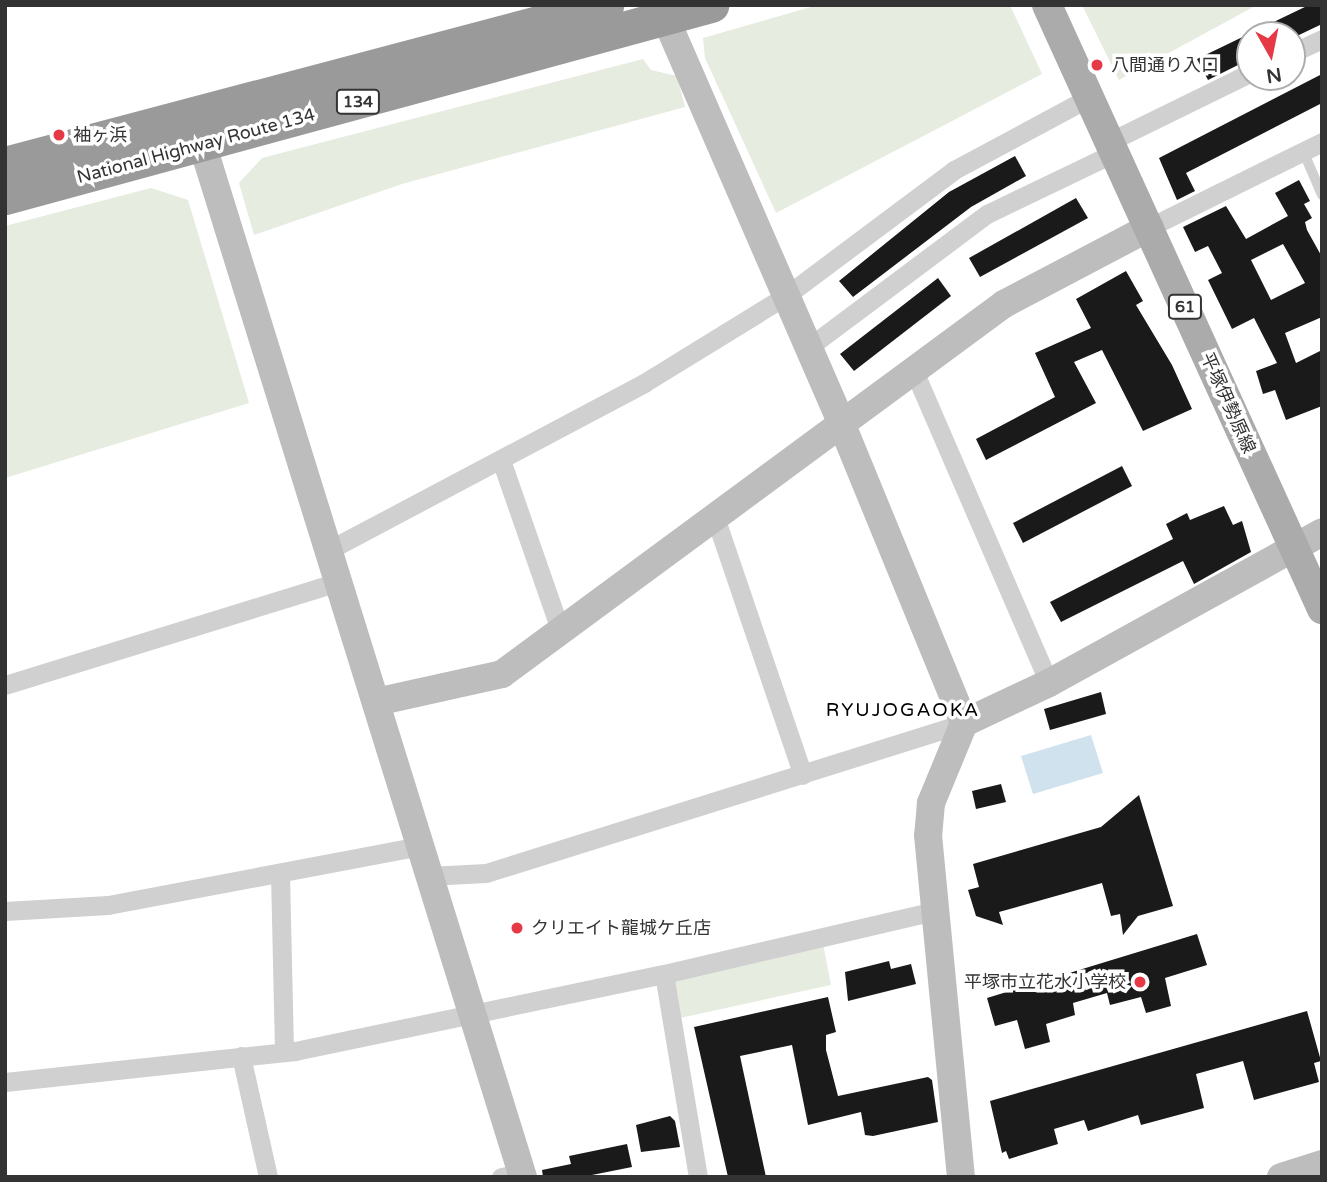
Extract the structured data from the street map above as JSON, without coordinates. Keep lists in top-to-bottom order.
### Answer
{
  "streets": {
    "highway": ["134", "National Highway Route 134"],
    "main road": ["61", "平塚伊勢原線"]
  },
  "districts": ["RYUJOGAOKA"],
  "places": [
    "八間通り入口",
    "袖ヶ浜",
    "クリエイト龍城ケ丘店",
    "平塚市立花水小学校"
  ],
  "north": "bottom"
}
